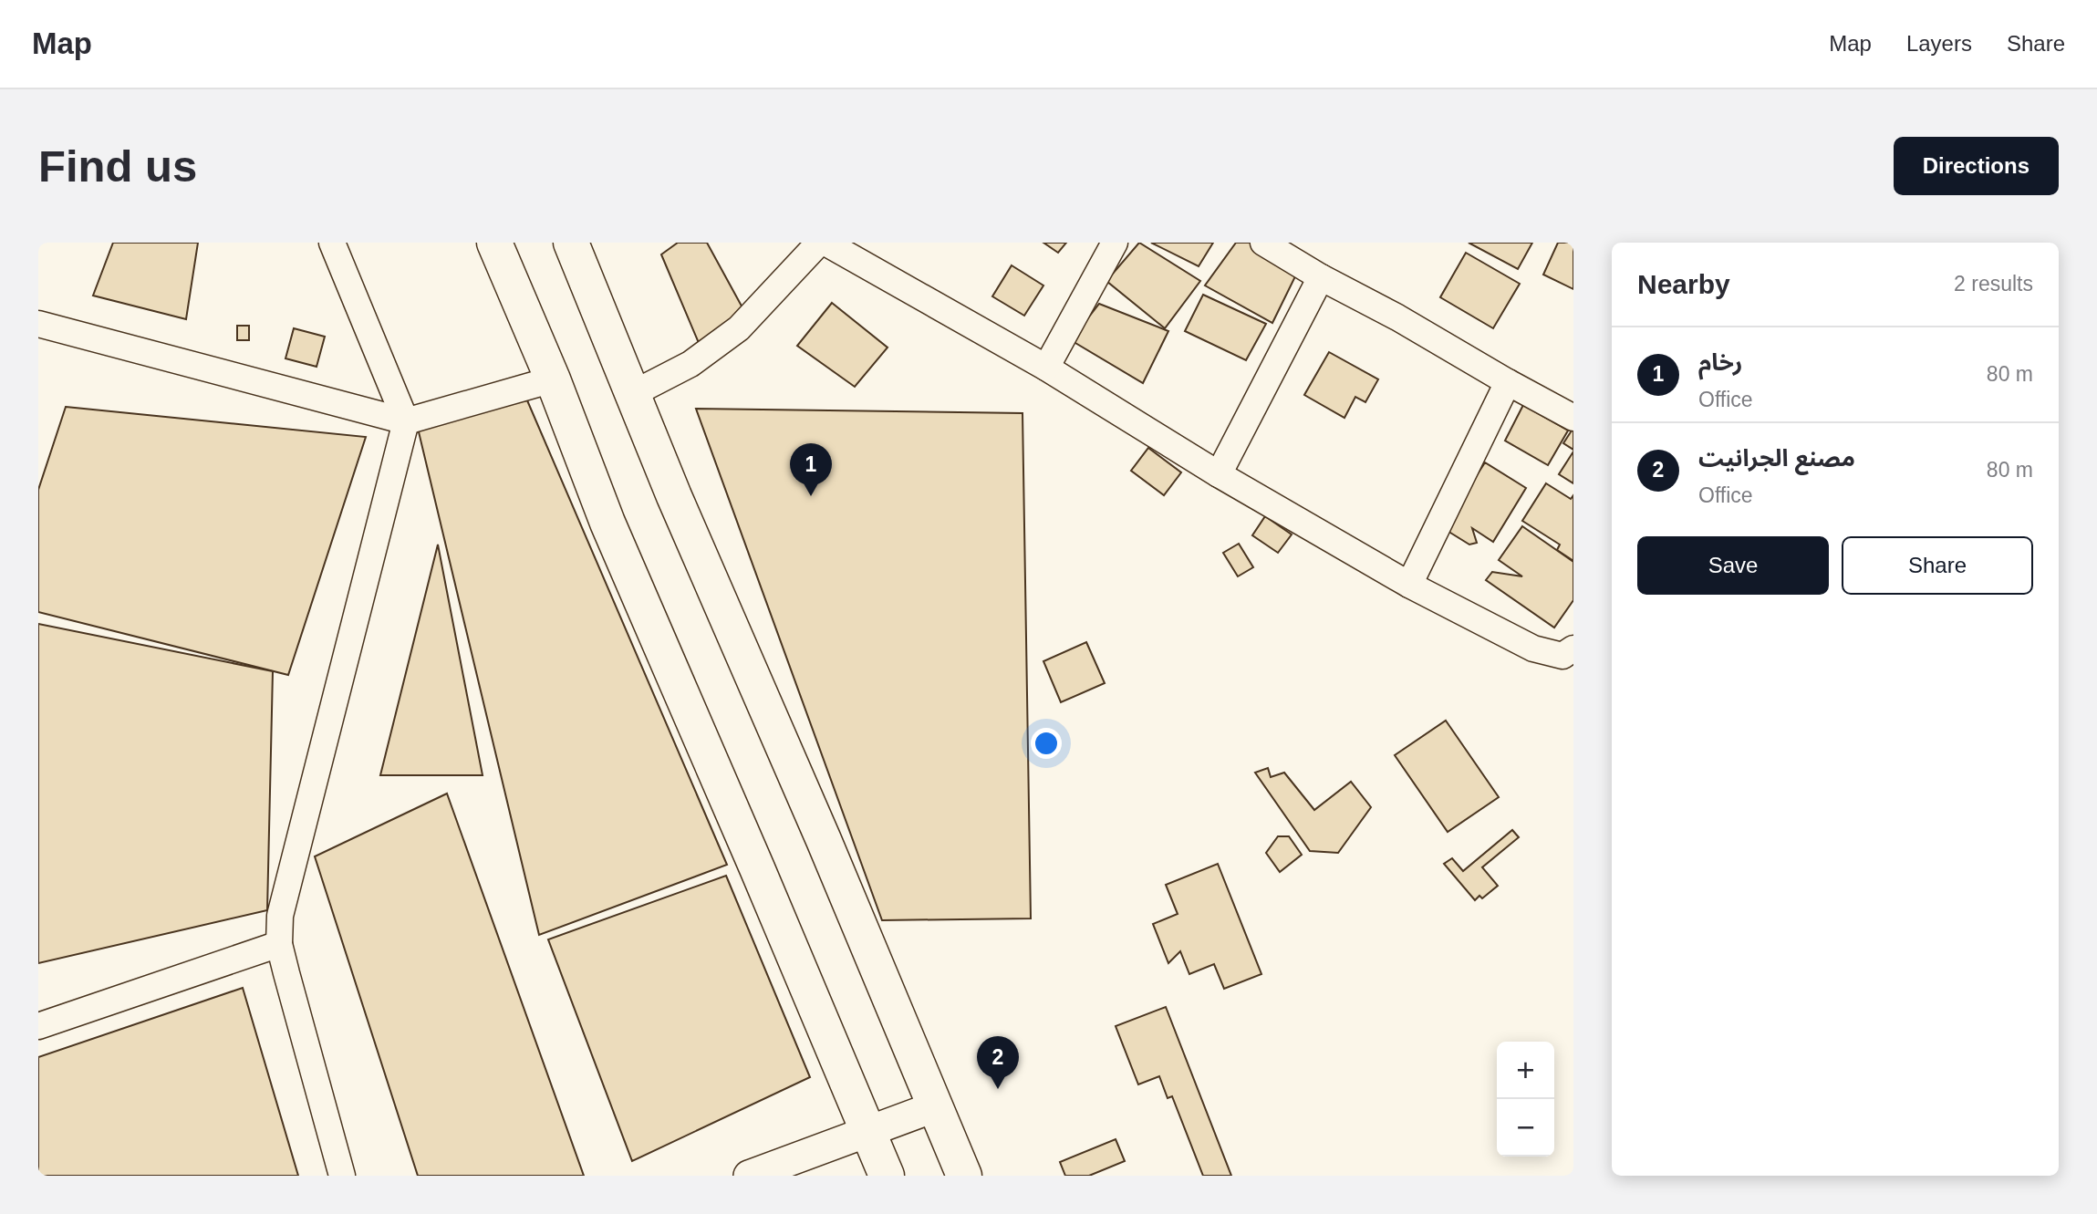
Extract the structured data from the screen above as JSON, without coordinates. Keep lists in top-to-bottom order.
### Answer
{
  "page": {
    "header": "Map",
    "nav": ["Map", "Layers", "Share"],
    "buttons": [
      "Directions",
      ["Save", "Share"]
    ],
    "title": "Find us",
    "heading": ["Nearby", "2 results"],
    "list": [
      {
        "mark": "1",
        "name": "رخام",
        "note": "Office",
        "value": "80 m"
      },
      {
        "mark": "2",
        "name": "مصنع الجرانيت",
        "note": "Office",
        "value": "80 m"
      }
    ],
    "pins": ["1", "2"],
    "map_buttons": ["+", "−"]
  }
}
